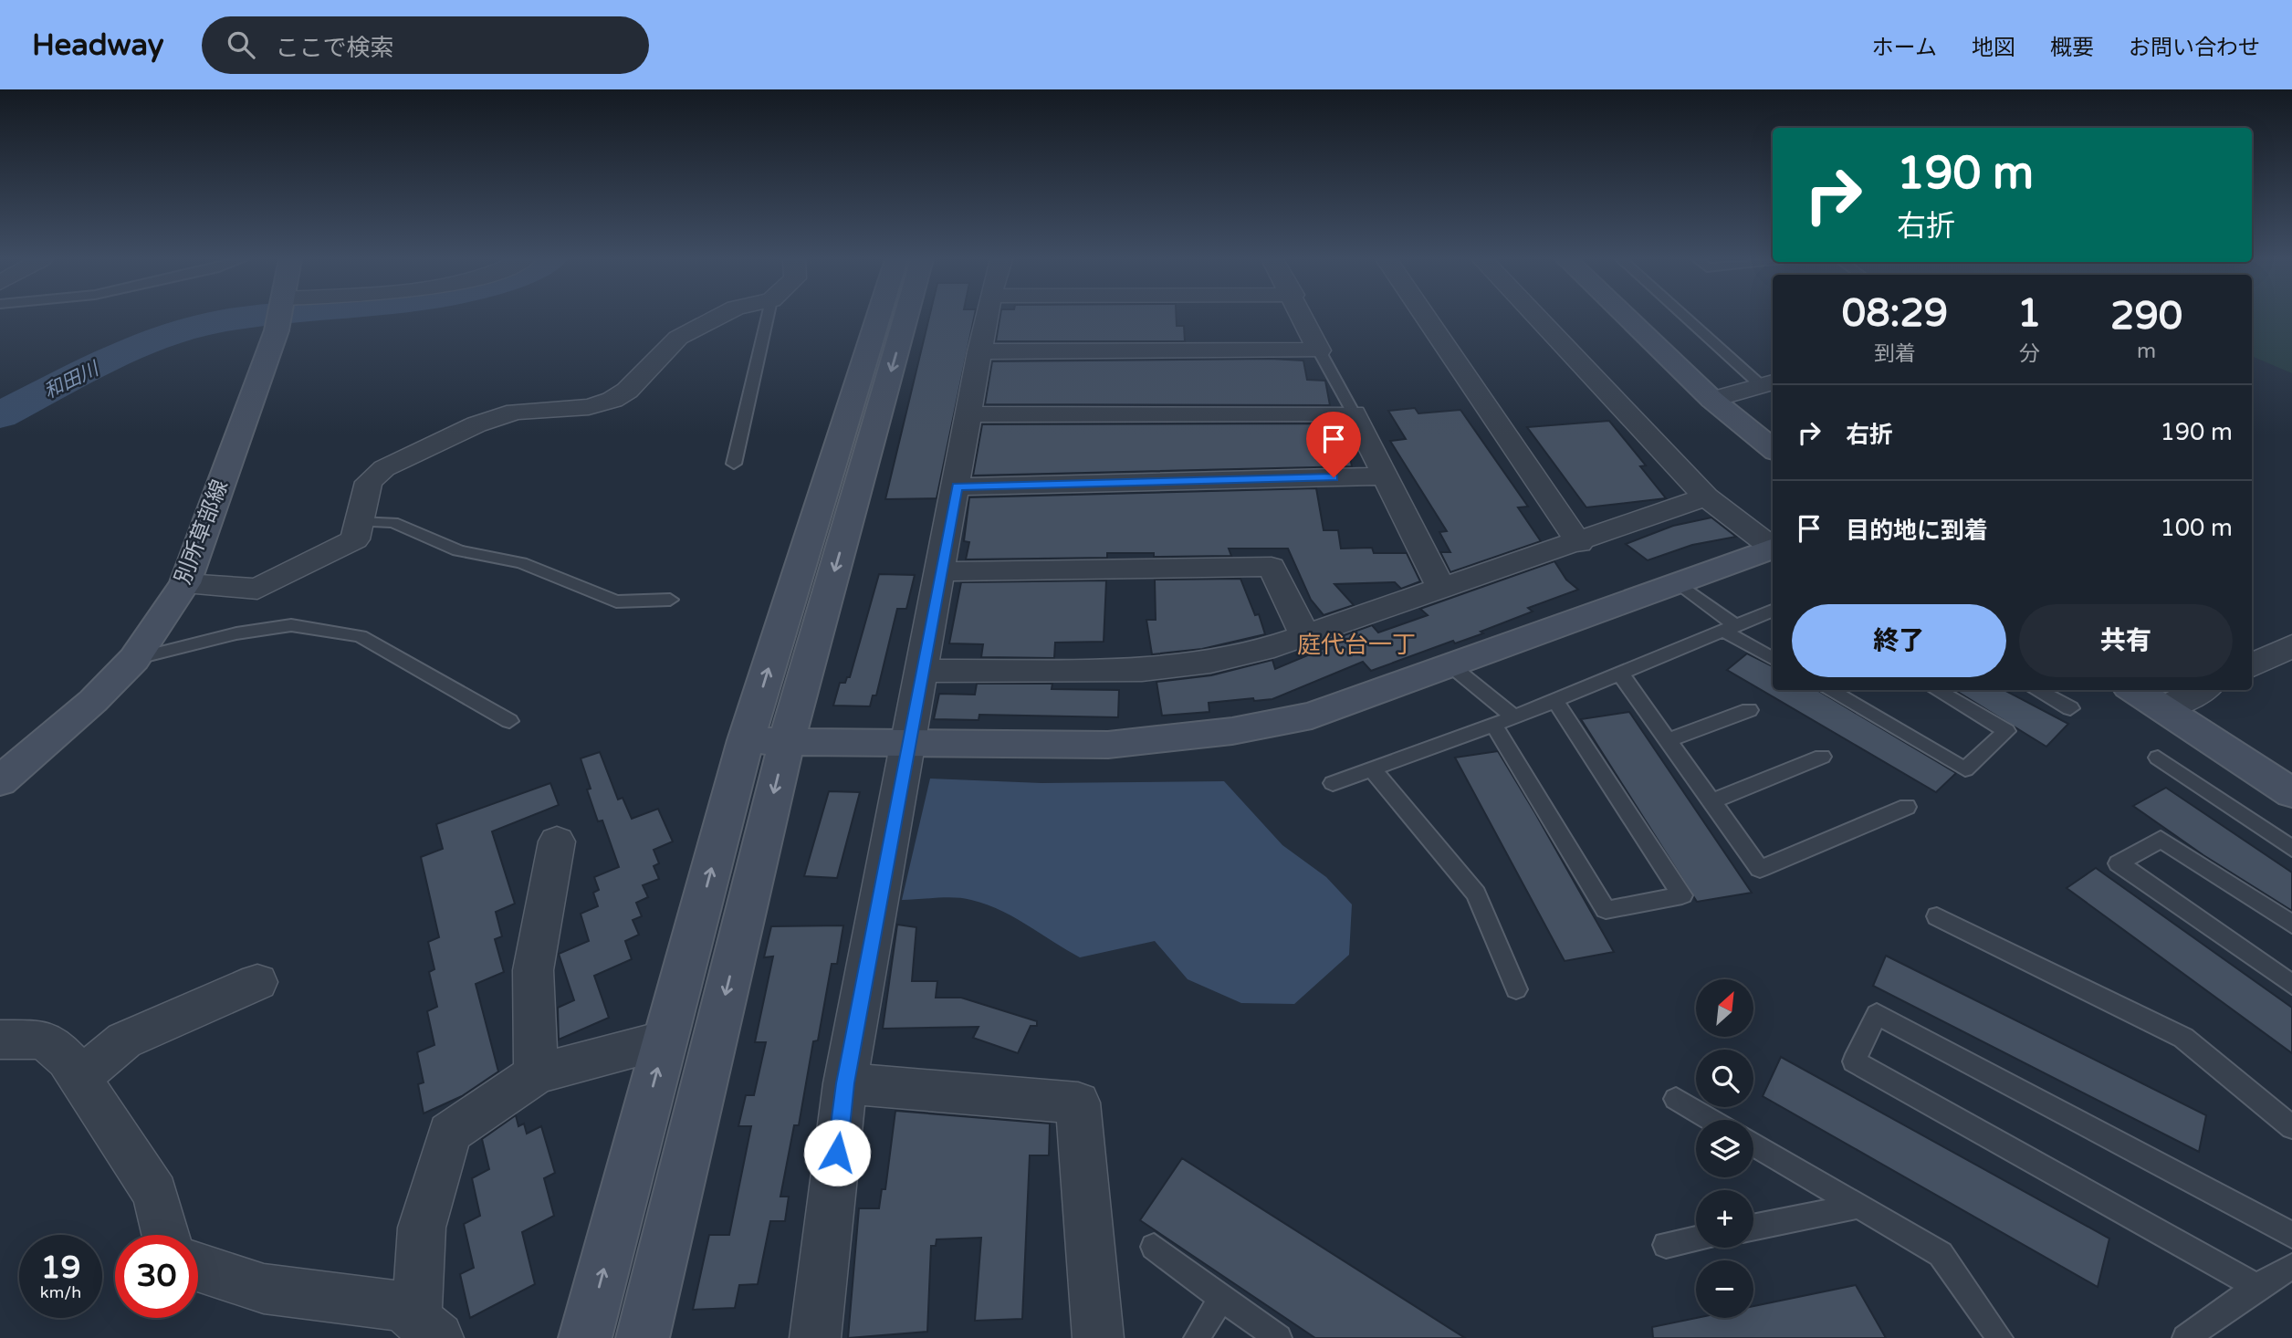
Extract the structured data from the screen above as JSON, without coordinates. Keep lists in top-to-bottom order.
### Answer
{
  "streets": {
    "street": ["別所草部線"]
  },
  "districts": ["庭代台一丁"],
  "water": ["和田川"],
  "north": "top right",
  "page": {
    "header": "Headway",
    "search": "ここで検索",
    "nav": [
      "ホーム",
      "地図",
      "概要",
      "お問い合わせ"
    ],
    "turn": ["190 m", "右折"],
    "eta": [
      "08:29",
      "到着",
      "1",
      "分",
      "290",
      "m"
    ],
    "list": [
      {
        "name": "右折",
        "value": "190 m"
      },
      {
        "name": "目的地に到着",
        "value": "100 m"
      }
    ],
    "buttons": ["終了", "共有"],
    "map_buttons": ["+", "−"],
    "speed": "19 km/h",
    "limit": "30"
  }
}
